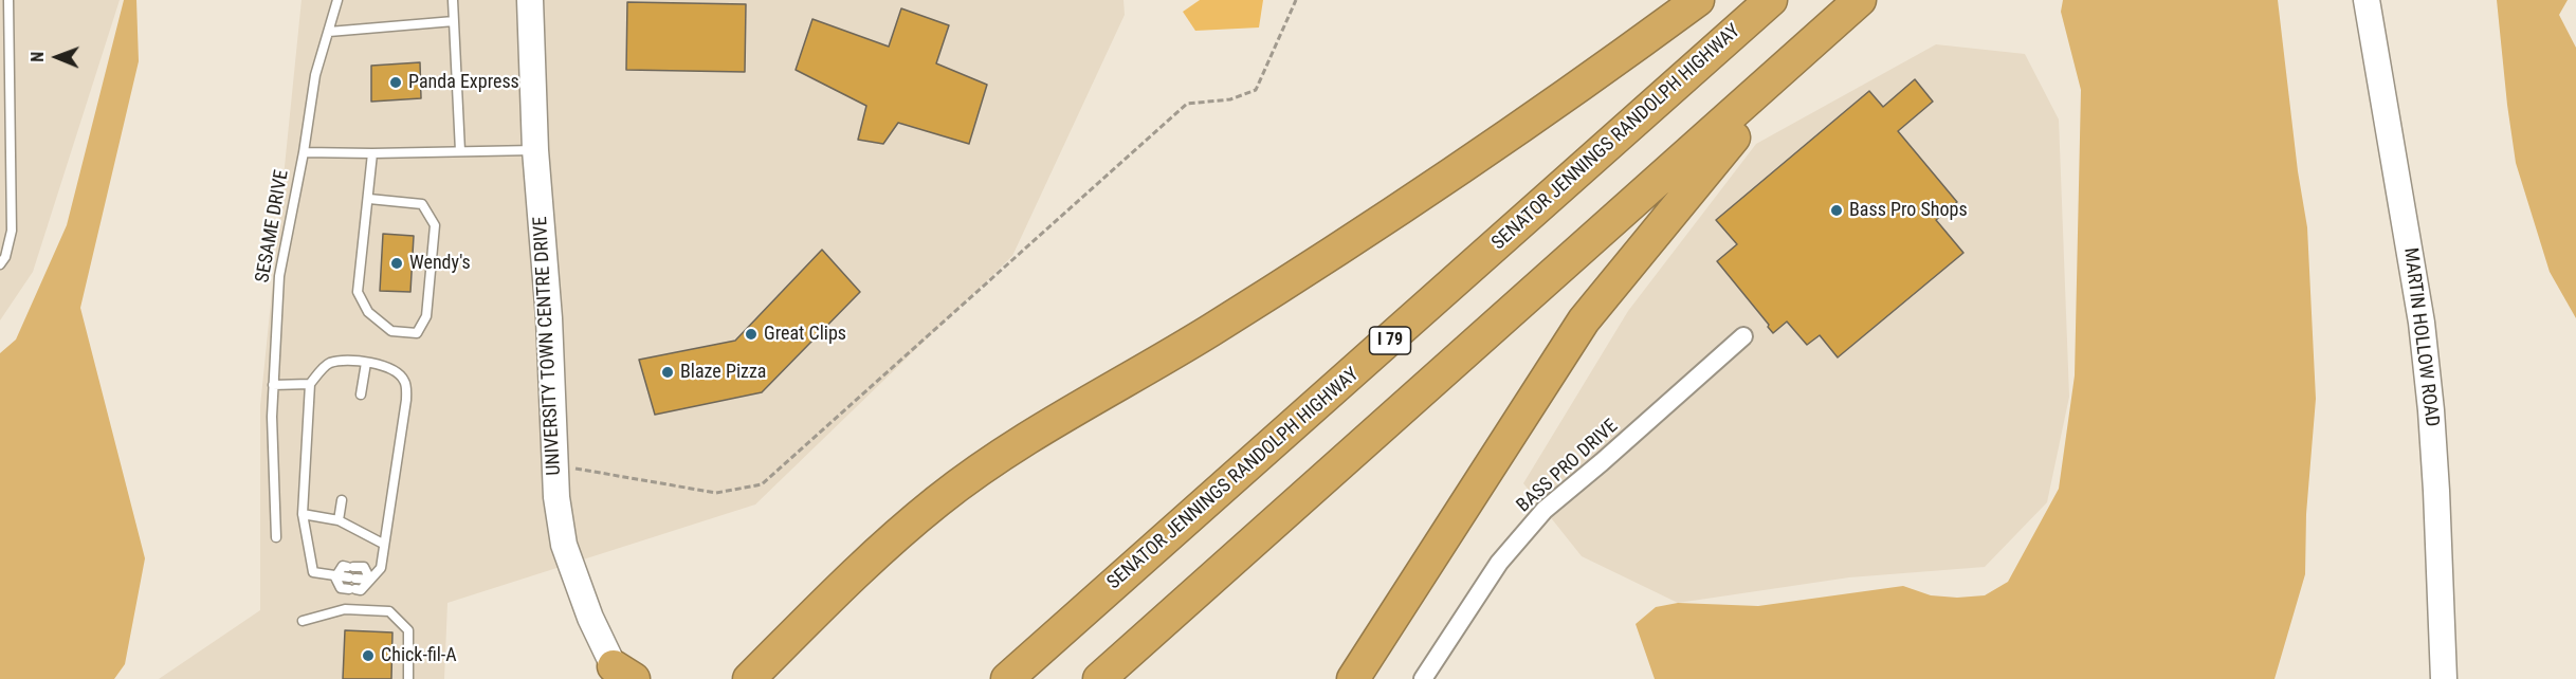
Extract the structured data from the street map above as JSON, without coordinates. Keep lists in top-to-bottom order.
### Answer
{
  "streets": {
    "highway": ["SENATOR JENNINGS RANDOLPH HIGHWAY", "I 79"],
    "street": ["MARTIN HOLLOW ROAD", "UNIVERSITY TOWN CENTRE DRIVE", "BASS PRO DRIVE"],
    "lane": ["SESAME DRIVE"]
  },
  "crossings": [
    ["SESAME DRIVE", "UNIVERSITY TOWN CENTRE DRIVE"]
  ],
  "places": [
    "Panda Express",
    "Bass Pro Shops",
    "Wendy's",
    "Great Clips",
    "Blaze Pizza",
    "Chick-fil-A"
  ],
  "north": "left"
}
